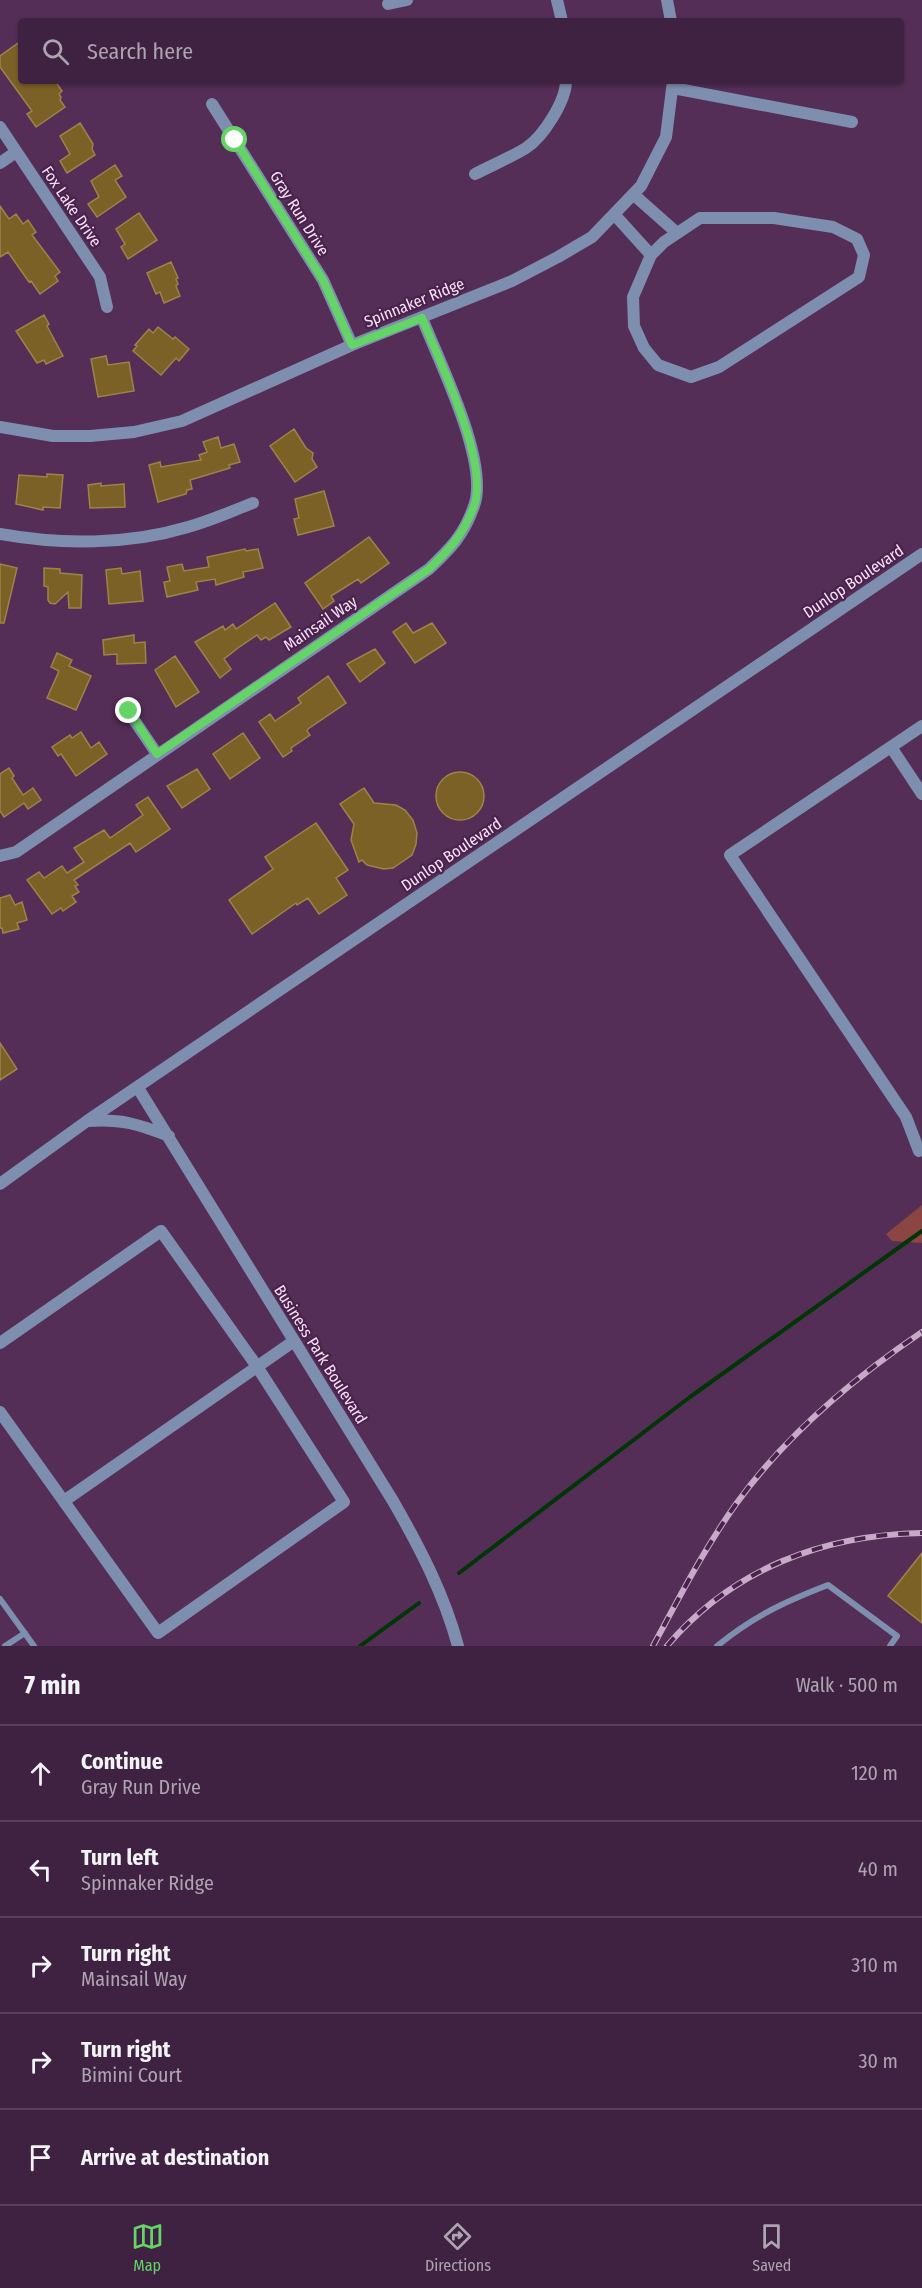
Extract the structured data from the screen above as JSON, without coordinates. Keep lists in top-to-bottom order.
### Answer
{
  "streets": {
    "street": [
      "Fox Lake Drive",
      "Gray Run Drive",
      "Spinnaker Ridge",
      "Dunlop Boulevard",
      "Mainsail Way",
      "Business Park Boulevard"
    ]
  },
  "crossings": [
    ["Gray Run Drive", "Spinnaker Ridge"],
    ["Spinnaker Ridge", "Mainsail Way"],
    ["Dunlop Boulevard", "Business Park Boulevard"]
  ],
  "page": {
    "search": "Search here",
    "heading": ["7 min", "Walk · 500 m"],
    "list": [
      ["Continue", "Gray Run Drive", "120 m"],
      ["Turn left", "Spinnaker Ridge", "40 m"],
      ["Turn right", "Mainsail Way", "310 m"],
      ["Turn right", "Bimini Court", "30 m"],
      "Arrive at destination"
    ],
    "nav": ["Map", "Directions", "Saved"]
  }
}
